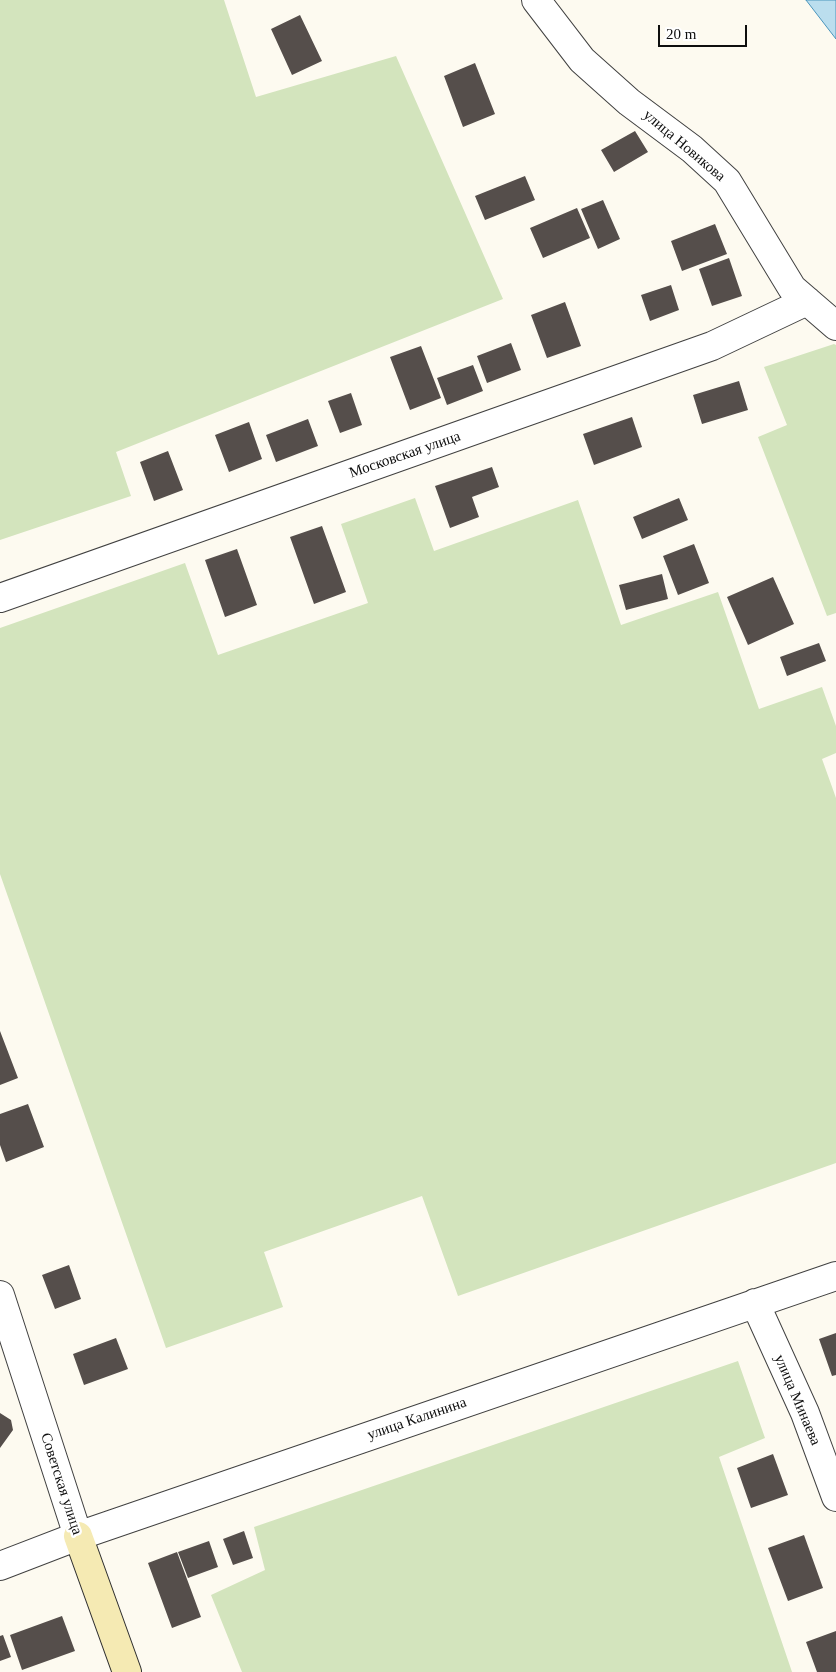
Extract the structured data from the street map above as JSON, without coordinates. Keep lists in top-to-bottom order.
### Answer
{
  "streets": {
    "street": [
      "улица Новикова",
      "Московская улица",
      "улица Минаева",
      "улица Калинина",
      "Советская улица"
    ]
  },
  "crossings": [
    ["улица Новикова", "Московская улица"],
    ["улица Минаева", "улица Калинина"],
    ["улица Калинина", "Советская улица"]
  ],
  "scale_bar": "20 m"
}
